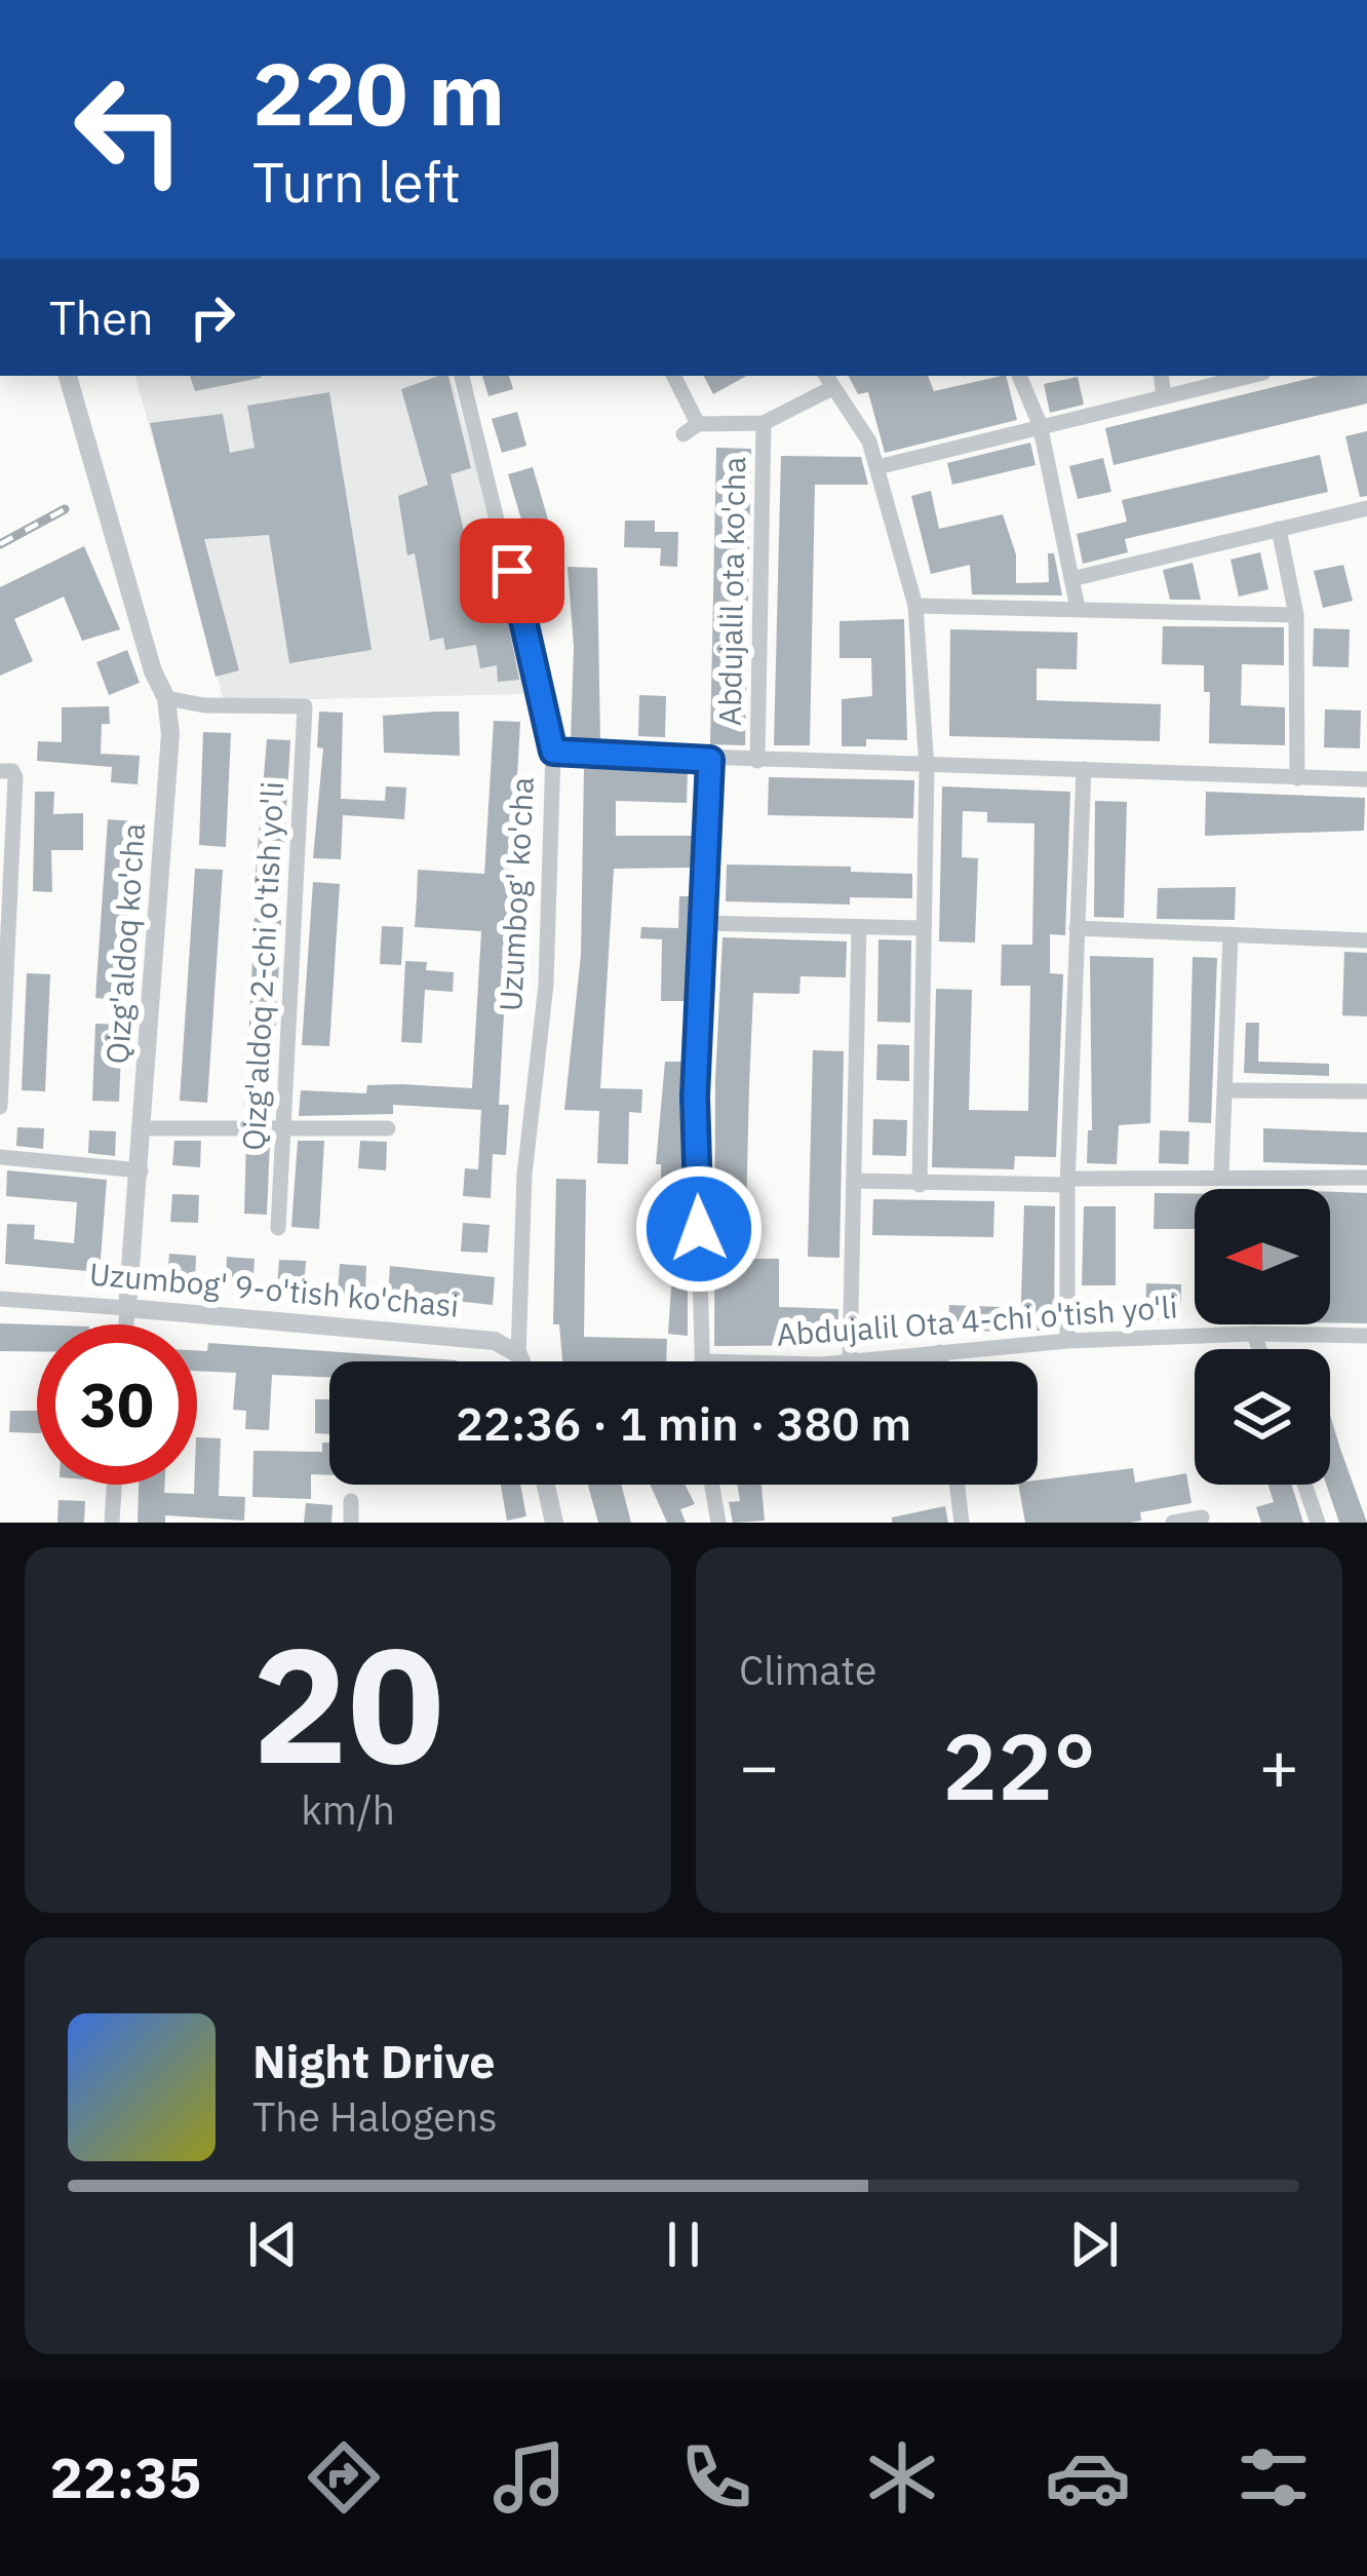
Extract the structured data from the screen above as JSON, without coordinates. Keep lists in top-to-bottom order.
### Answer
{
  "streets": {
    "street": [
      "Abdujalil ota ko'cha",
      "Uzumbog' ko'cha",
      "Qizg'aldoq ko'cha",
      "Qizg'aldoq 2-chi o'tish yo'li",
      "Uzumbog' 9-o'tish ko'chasi",
      "Abdujalil Ota 4-chi o'tish yo'li"
    ]
  },
  "crossings": [
    ["Qizg'aldoq ko'cha", "Qizg'aldoq 2-chi o'tish yo'li"],
    ["Qizg'aldoq ko'cha", "Uzumbog' 9-o'tish ko'chasi"]
  ],
  "north": "left",
  "page": {
    "turn": ["220 m", "Turn left"],
    "then": "Then",
    "limit": "30",
    "trip": "22:36 · 1 min · 380 m",
    "tile": [
      ["20", "km/h"],
      "Climate"
    ],
    "heat": ["−", "22°", "+"],
    "song": ["Night Drive", "The Halogens"],
    "tabs": "22:35"
  }
}
